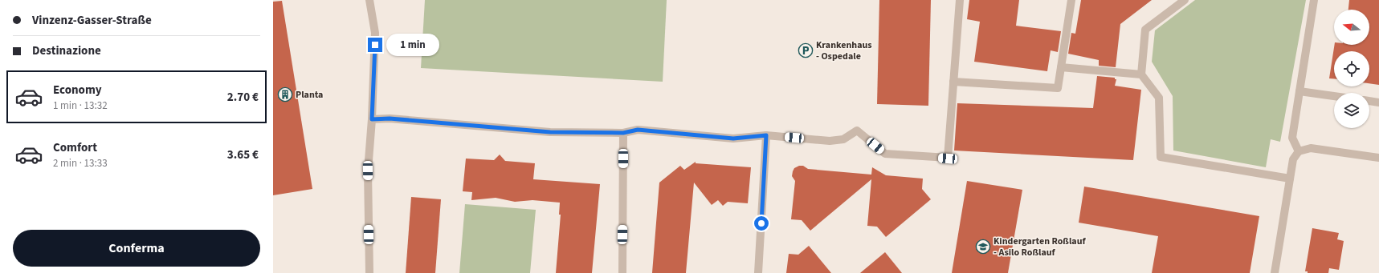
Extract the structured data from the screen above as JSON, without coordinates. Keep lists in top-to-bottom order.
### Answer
{
  "places": {
    "parking": ["Krankenhaus - Ospedale"],
    "building": ["Planta"],
    "school or university": ["Kindergarten Roßlauf - Asilo Roßlauf"]
  },
  "north": "left",
  "page": {
    "banner": ["Vinzenz-Gasser-Straße", "Destinazione"],
    "bubble": "1 min",
    "list": [
      {
        "name": "Economy",
        "note": "1 min · 13:32",
        "value": "2.70 €"
      },
      {
        "name": "Comfort",
        "note": "2 min · 13:33",
        "value": "3.65 €"
      }
    ],
    "buttons": "Conferma"
  }
}
